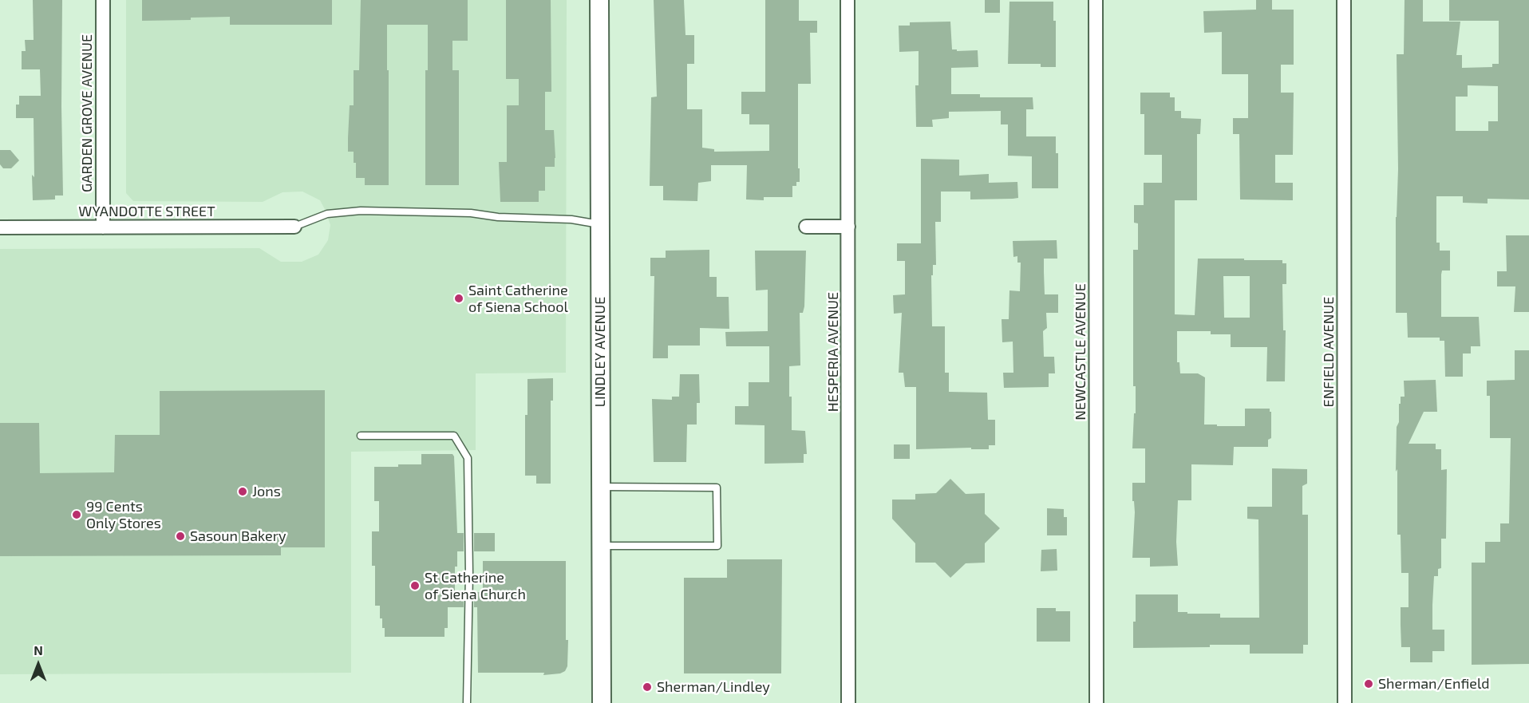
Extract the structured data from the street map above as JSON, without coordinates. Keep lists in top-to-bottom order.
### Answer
{
  "streets": {
    "main road": ["LINDLEY AVENUE"],
    "street": [
      "GARDEN GROVE AVENUE",
      "WYANDOTTE STREET",
      "HESPERIA AVENUE",
      "NEWCASTLE AVENUE",
      "ENFIELD AVENUE"
    ]
  },
  "crossings": [
    ["GARDEN GROVE AVENUE", "WYANDOTTE STREET"]
  ],
  "places": [
    "Saint Catherine of Siena School",
    "Jons",
    "99 Cents Only Stores",
    "Sasoun Bakery",
    "St Catherine of Siena Church",
    "Sherman/Enfield",
    "Sherman/Lindley"
  ],
  "north": "top"
}
